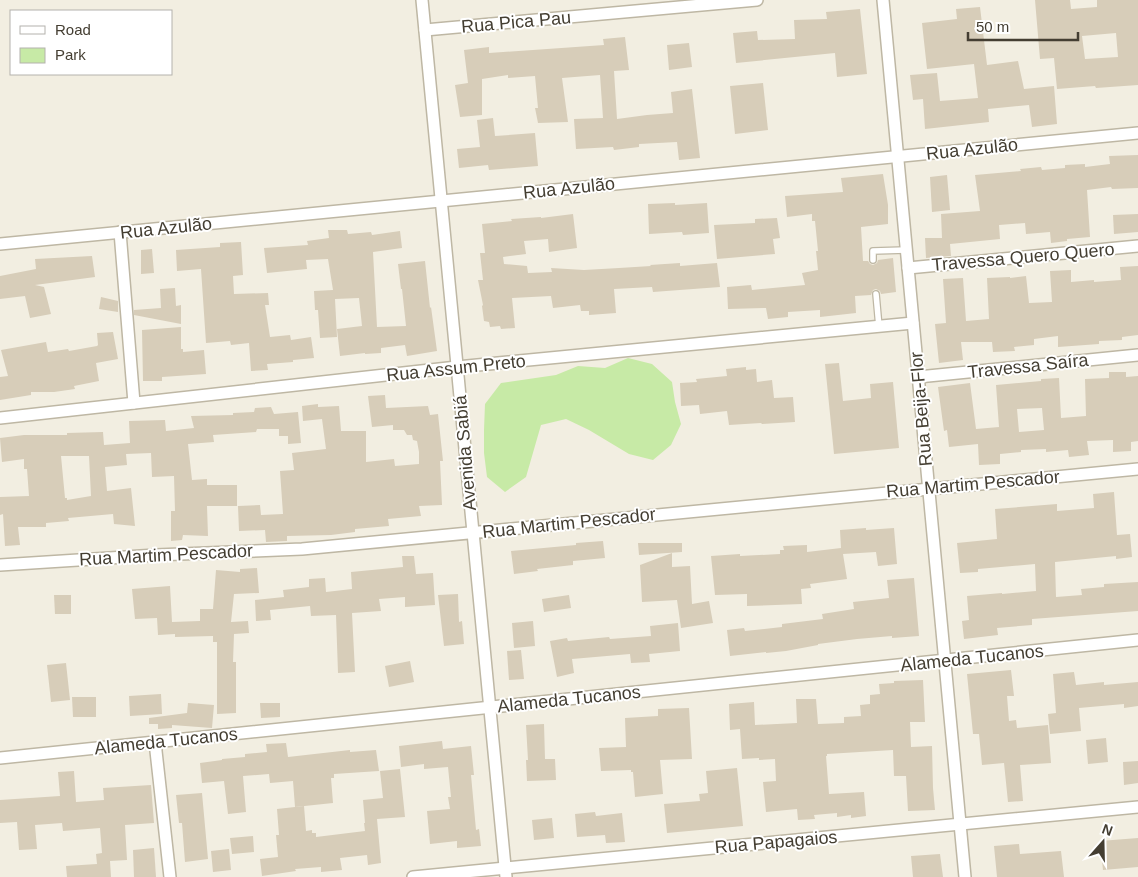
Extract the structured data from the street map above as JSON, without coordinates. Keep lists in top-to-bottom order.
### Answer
{
  "streets": {
    "street": [
      "Rua Pica Pau",
      "Rua Azulão",
      "Travessa Quero Quero",
      "Travessa Saíra",
      "Rua Assum Preto",
      "Rua Beija-Flor",
      "Avenida Sabiá",
      "Rua Martim Pescador",
      "Alameda Tucanos",
      "Rua Papagaios"
    ]
  },
  "crossings": [
    ["Rua Pica Pau", "Avenida Sabiá"],
    ["Rua Azulão", "Rua Beija-Flor"],
    ["Rua Azulão", "Avenida Sabiá"],
    ["Travessa Quero Quero", "Rua Beija-Flor"],
    ["Travessa Saíra", "Rua Beija-Flor"],
    ["Rua Assum Preto", "Rua Beija-Flor"],
    ["Rua Assum Preto", "Avenida Sabiá"],
    ["Rua Beija-Flor", "Rua Martim Pescador"],
    ["Rua Beija-Flor", "Alameda Tucanos"],
    ["Rua Beija-Flor", "Rua Papagaios"],
    ["Avenida Sabiá", "Rua Martim Pescador"],
    ["Avenida Sabiá", "Alameda Tucanos"],
    ["Avenida Sabiá", "Rua Papagaios"]
  ],
  "legend": ["Road", "Park"],
  "scale_bar": "50 m",
  "north": "top"
}
